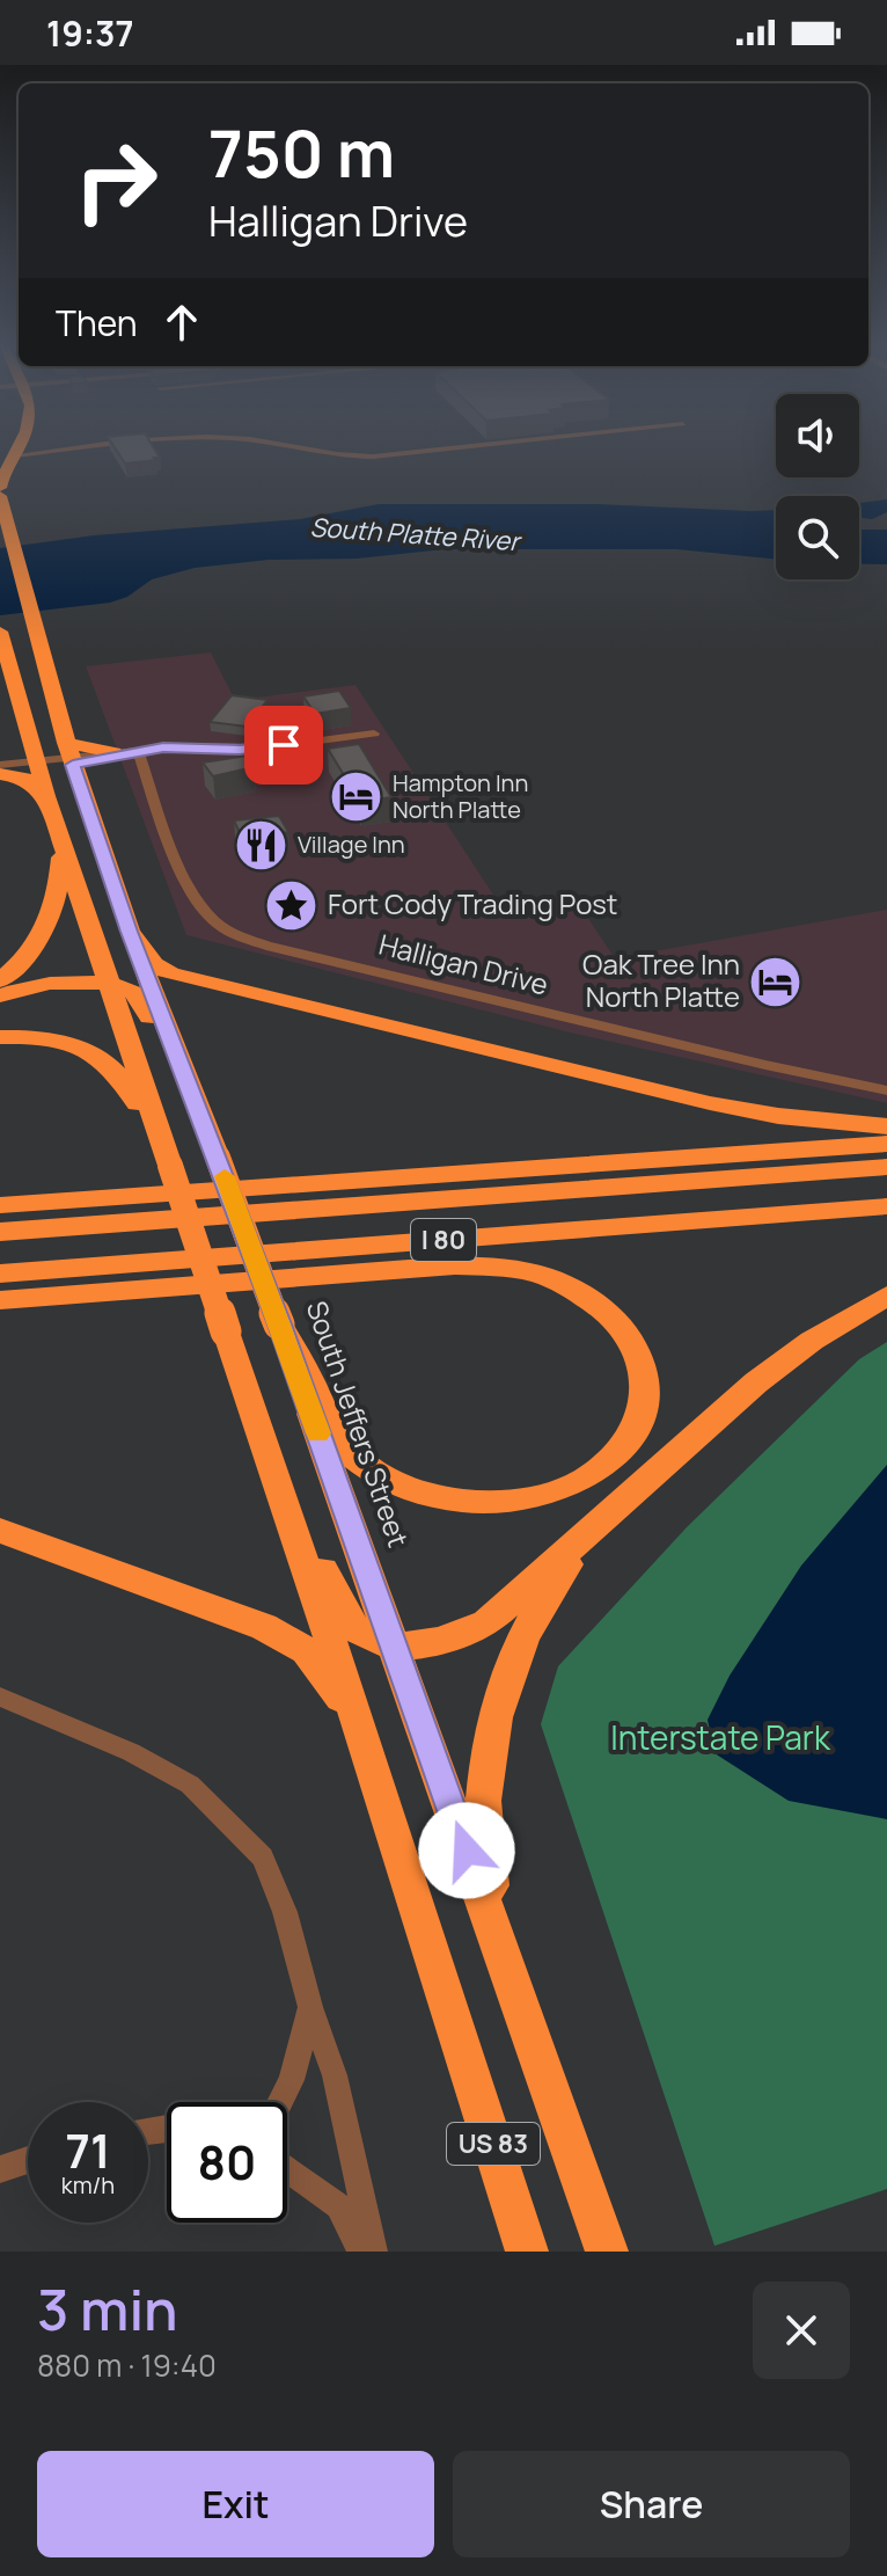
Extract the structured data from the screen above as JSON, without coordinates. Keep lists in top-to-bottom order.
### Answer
{
  "streets": {
    "highway": ["I 80", "South Jeffers Street", "US 83"],
    "street": ["Halligan Drive"]
  },
  "water": ["South Platte River"],
  "parks": ["Interstate Park"],
  "places": {
    "hotel": ["Hampton Inn North Platte", "Oak Tree Inn North Platte"],
    "restaurant": ["Village Inn"],
    "place": ["Fort Cody Trading Post"]
  },
  "page": {
    "status": "19:37",
    "turn": ["750 m", "Halligan Drive"],
    "then": "Then",
    "speed": "71 km/h",
    "limit": "80",
    "heading": ["3 min", "880 m · 19:40"],
    "buttons": ["Exit", "Share"]
  }
}
